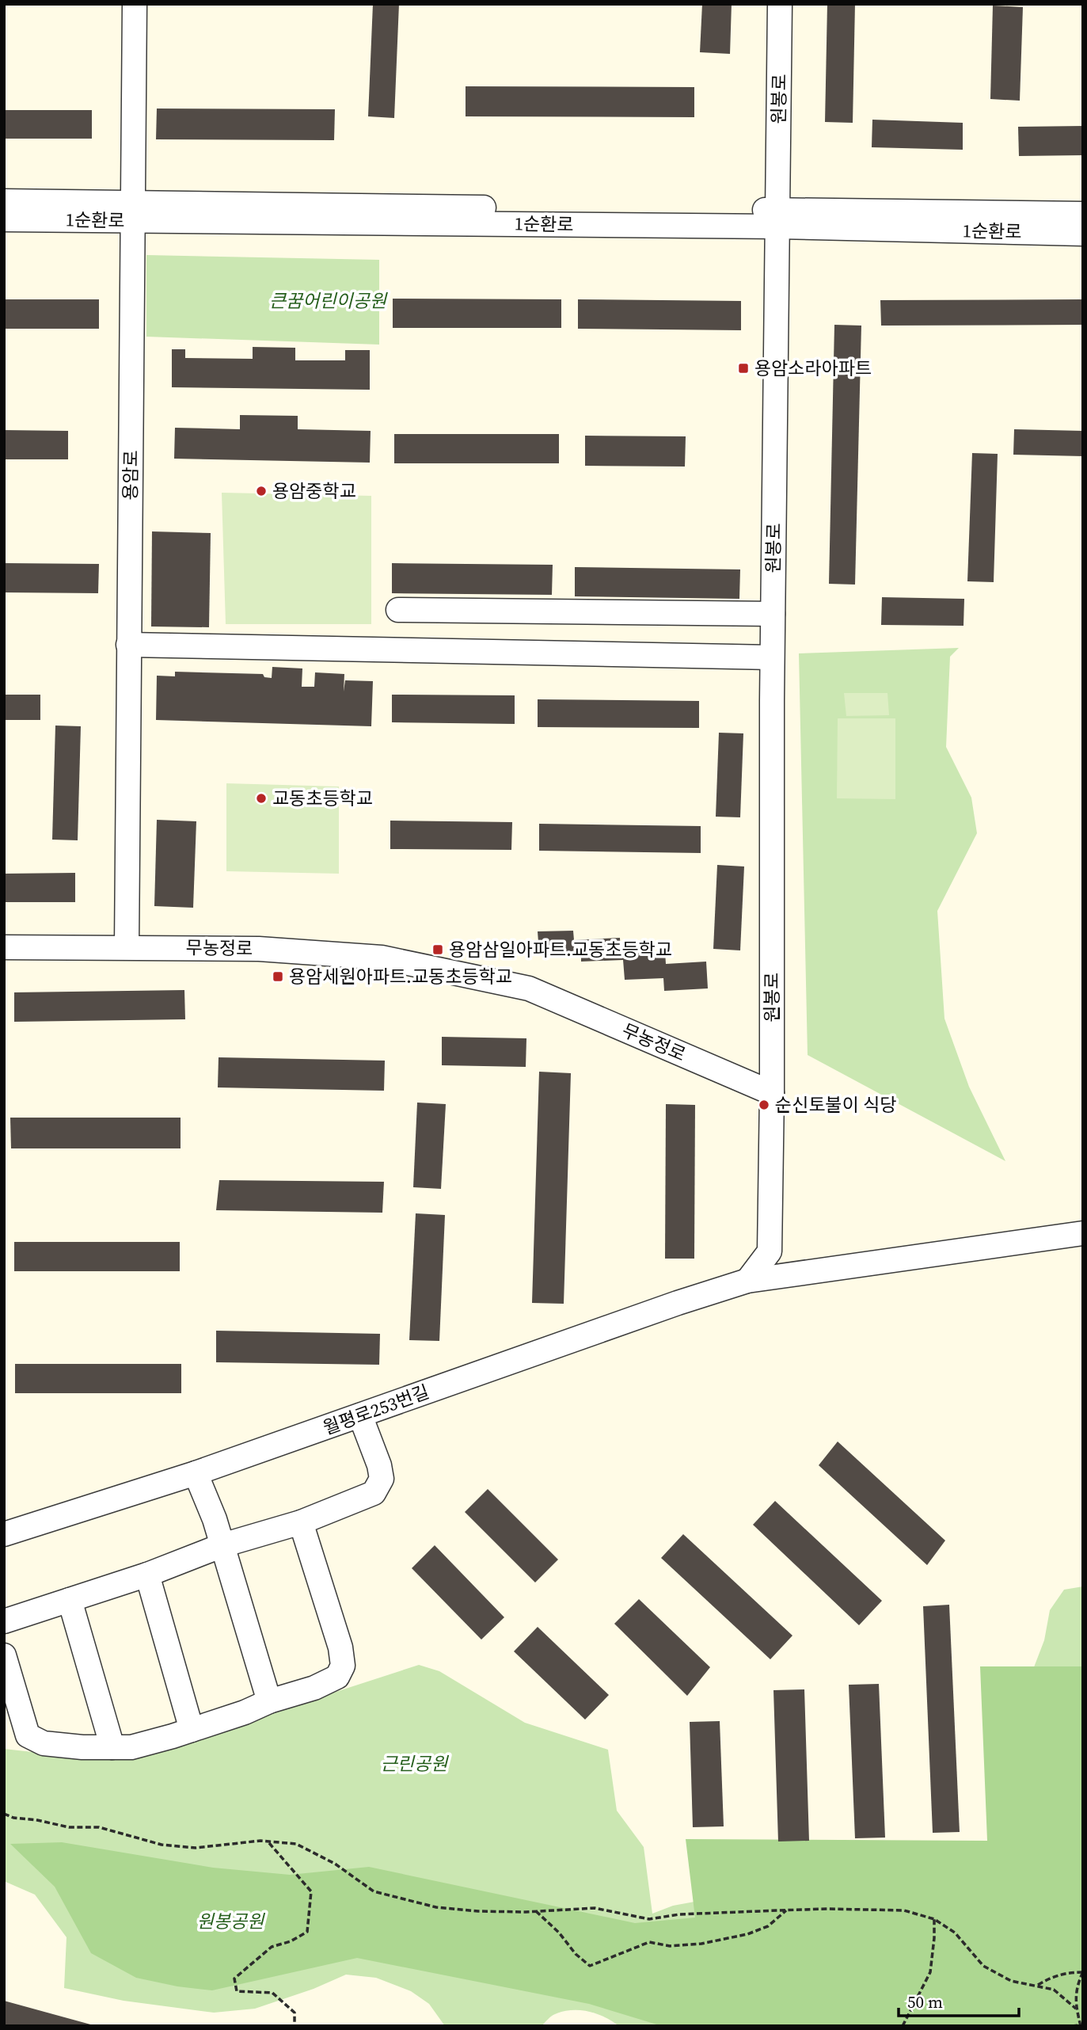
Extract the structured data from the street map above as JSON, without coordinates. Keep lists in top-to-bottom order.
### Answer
{
  "streets": {
    "street": [
      "원봉로",
      "1순환로",
      "용암로",
      "무농정로",
      "월평로253번길"
    ]
  },
  "crossings": [
    ["원봉로", "1순환로"],
    ["원봉로", "무농정로"],
    ["1순환로", "용암로"],
    ["용암로", "무농정로"]
  ],
  "parks": ["큰꿈어린이공원", "근린공원", "원봉공원"],
  "places": {
    "transit": ["용암소라아파트", "용암삼일아파트.교동초등학교", "용암세원아파트.교동초등학교"],
    "other": ["용암중학교", "교동초등학교", "순신토불이 식당"]
  },
  "scale_bar": "50 m"
}
